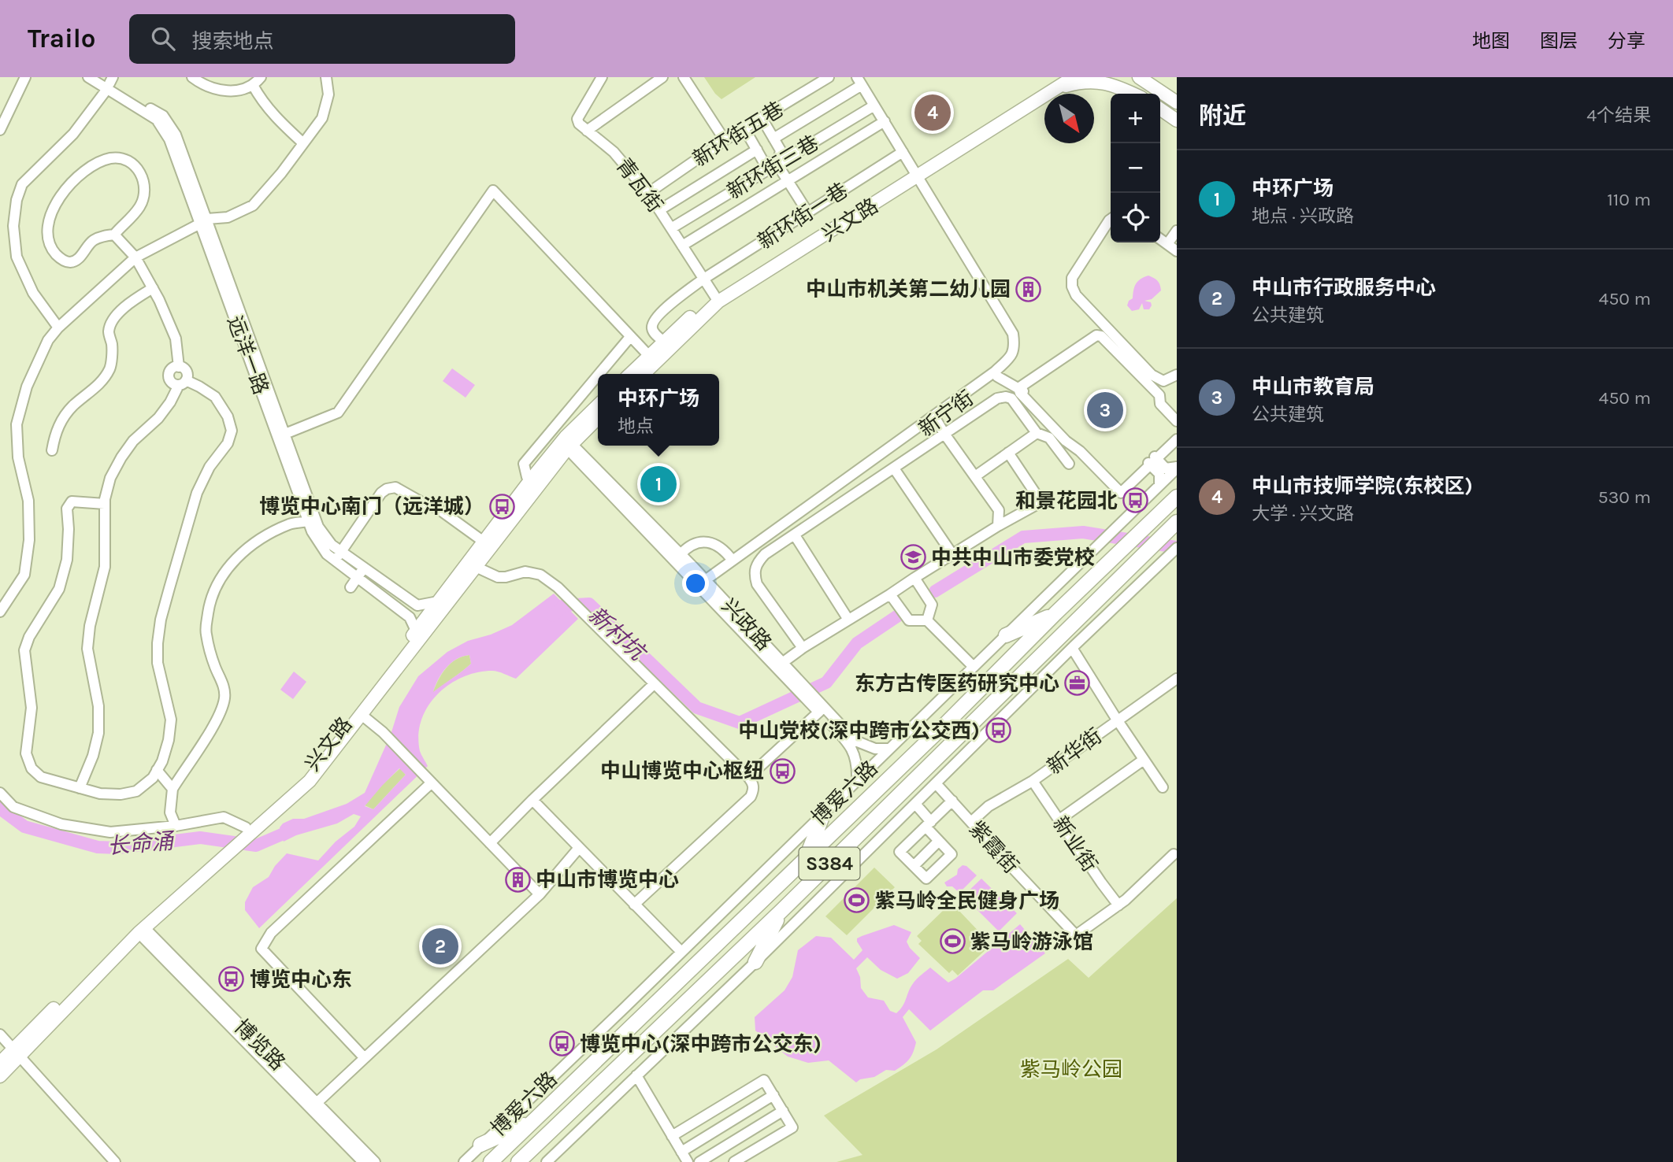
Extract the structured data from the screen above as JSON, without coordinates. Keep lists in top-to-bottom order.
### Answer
{
  "streets": {
    "highway": ["博爱六路", "S384"],
    "main road": ["兴文路"],
    "street": [
      "新环街五巷",
      "新环街三巷",
      "青瓦街",
      "新环街一巷",
      "远洋一路",
      "新宁街",
      "兴政路",
      "新华街",
      "新业街",
      "紫霞街",
      "博览路"
    ]
  },
  "crossings": [
    ["新环街五巷", "青瓦街"],
    ["新环街三巷", "青瓦街"],
    ["青瓦街", "新环街一巷"],
    ["青瓦街", "兴文路"],
    ["新环街一巷", "兴文路"],
    ["兴文路", "远洋一路"],
    ["兴文路", "新宁街"],
    ["兴文路", "兴政路"],
    ["兴文路", "博览路"],
    ["新宁街", "兴政路"],
    ["兴政路", "博爱六路"],
    ["新华街", "新业街"],
    ["新华街", "紫霞街"],
    ["新业街", "紫霞街"]
  ],
  "water": ["新村坑", "长命涌"],
  "parks": ["紫马岭公园"],
  "places": {
    "building": ["中山市机关第二幼儿园", "中山市博览中心"],
    "bus stop": [
      "和景花园北",
      "博览中心南门（远洋城）",
      "中山党校(深中跨市公交西)",
      "中山博览中心枢纽",
      "博览中心东",
      "博览中心(深中跨市公交东)"
    ],
    "school or university": ["中共中山市委党校"],
    "office": ["东方古传医药研究中心"],
    "sports": ["紫马岭全民健身广场", "紫马岭游泳馆"]
  },
  "north": "bottom right",
  "page": {
    "header": "Trailo",
    "search": "搜索地点",
    "nav": ["地图", "图层", "分享"],
    "heading": ["附近", "4个结果"],
    "pins": [
      "4",
      "3",
      "1",
      "2"
    ],
    "map_buttons": ["+", "−"],
    "list": [
      {
        "mark": "1",
        "name": "中环广场",
        "note": "地点 · 兴政路",
        "value": "110 m"
      },
      {
        "mark": "2",
        "name": "中山市行政服务中心",
        "note": "公共建筑",
        "value": "450 m"
      },
      {
        "mark": "3",
        "name": "中山市教育局",
        "note": "公共建筑",
        "value": "450 m"
      },
      {
        "mark": "4",
        "name": "中山市技师学院(东校区)",
        "note": "大学 · 兴文路",
        "value": "530 m"
      }
    ],
    "popup": ["中环广场", "地点"]
  }
}
